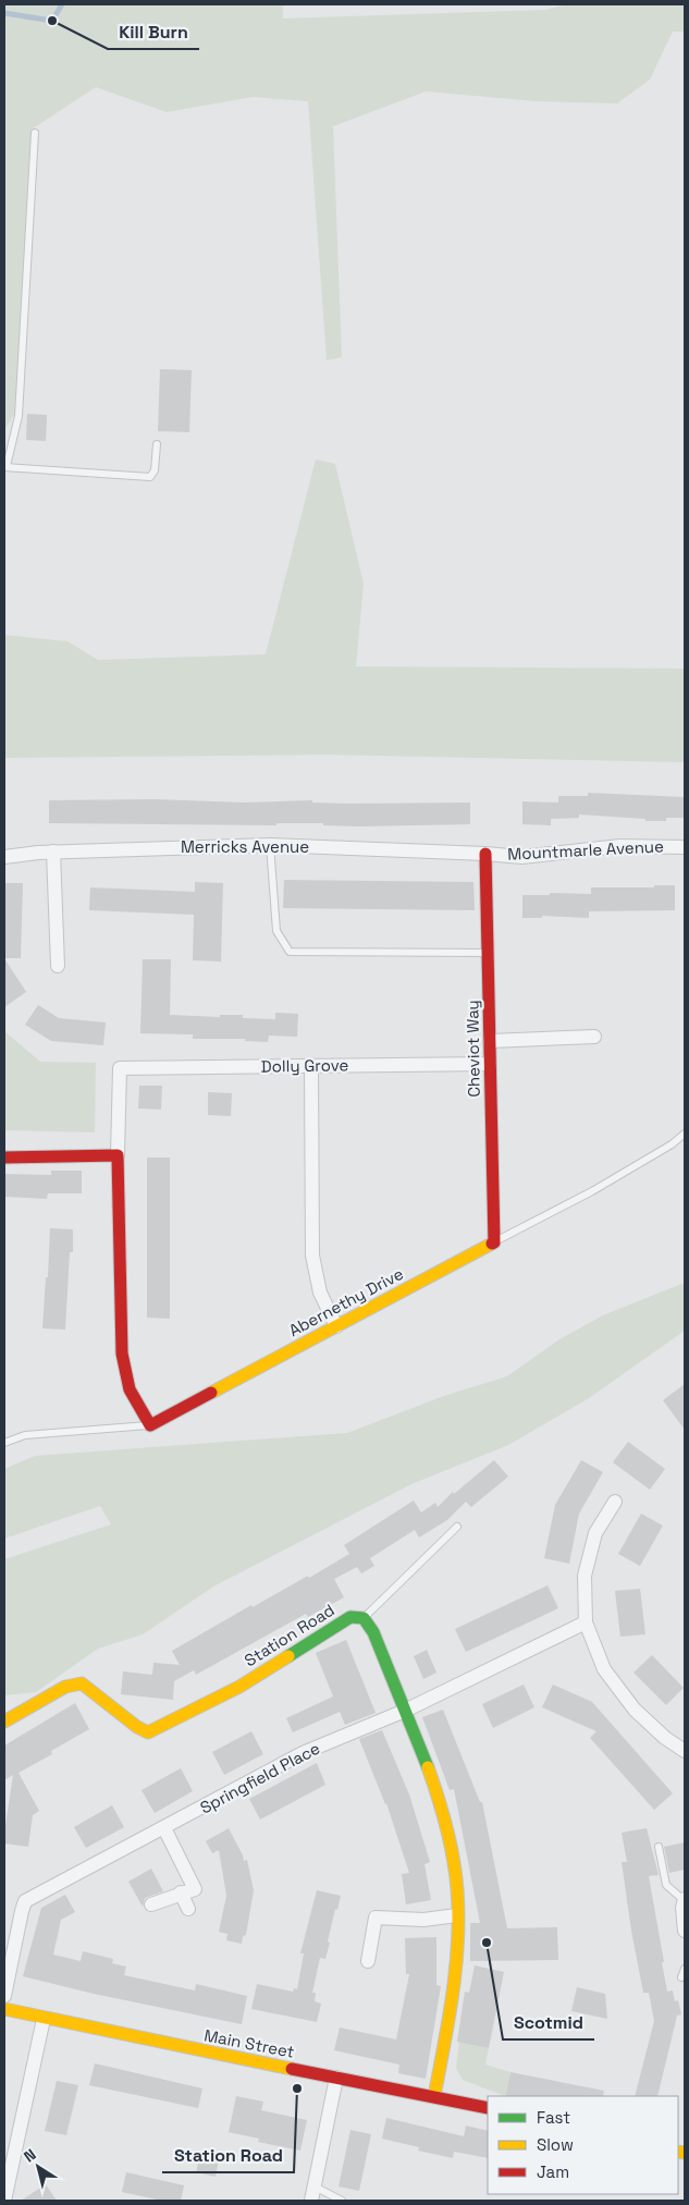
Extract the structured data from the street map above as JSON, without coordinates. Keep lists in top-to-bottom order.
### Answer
{
  "streets": {
    "street": [
      "Merricks Avenue",
      "Mountmarle Avenue",
      "Cheviot Way",
      "Dolly Grove",
      "Abernethy Drive",
      "Station Road",
      "Springfield Place",
      "Main Street"
    ]
  },
  "crossings": [
    ["Merricks Avenue", "Mountmarle Avenue"],
    ["Merricks Avenue", "Cheviot Way"],
    ["Mountmarle Avenue", "Cheviot Way"],
    ["Cheviot Way", "Dolly Grove"],
    ["Cheviot Way", "Abernethy Drive"]
  ],
  "places": ["Kill Burn", "Scotmid", "Station Road"],
  "legend": ["Fast", "Slow", "Jam"],
  "north": "top left"
}
